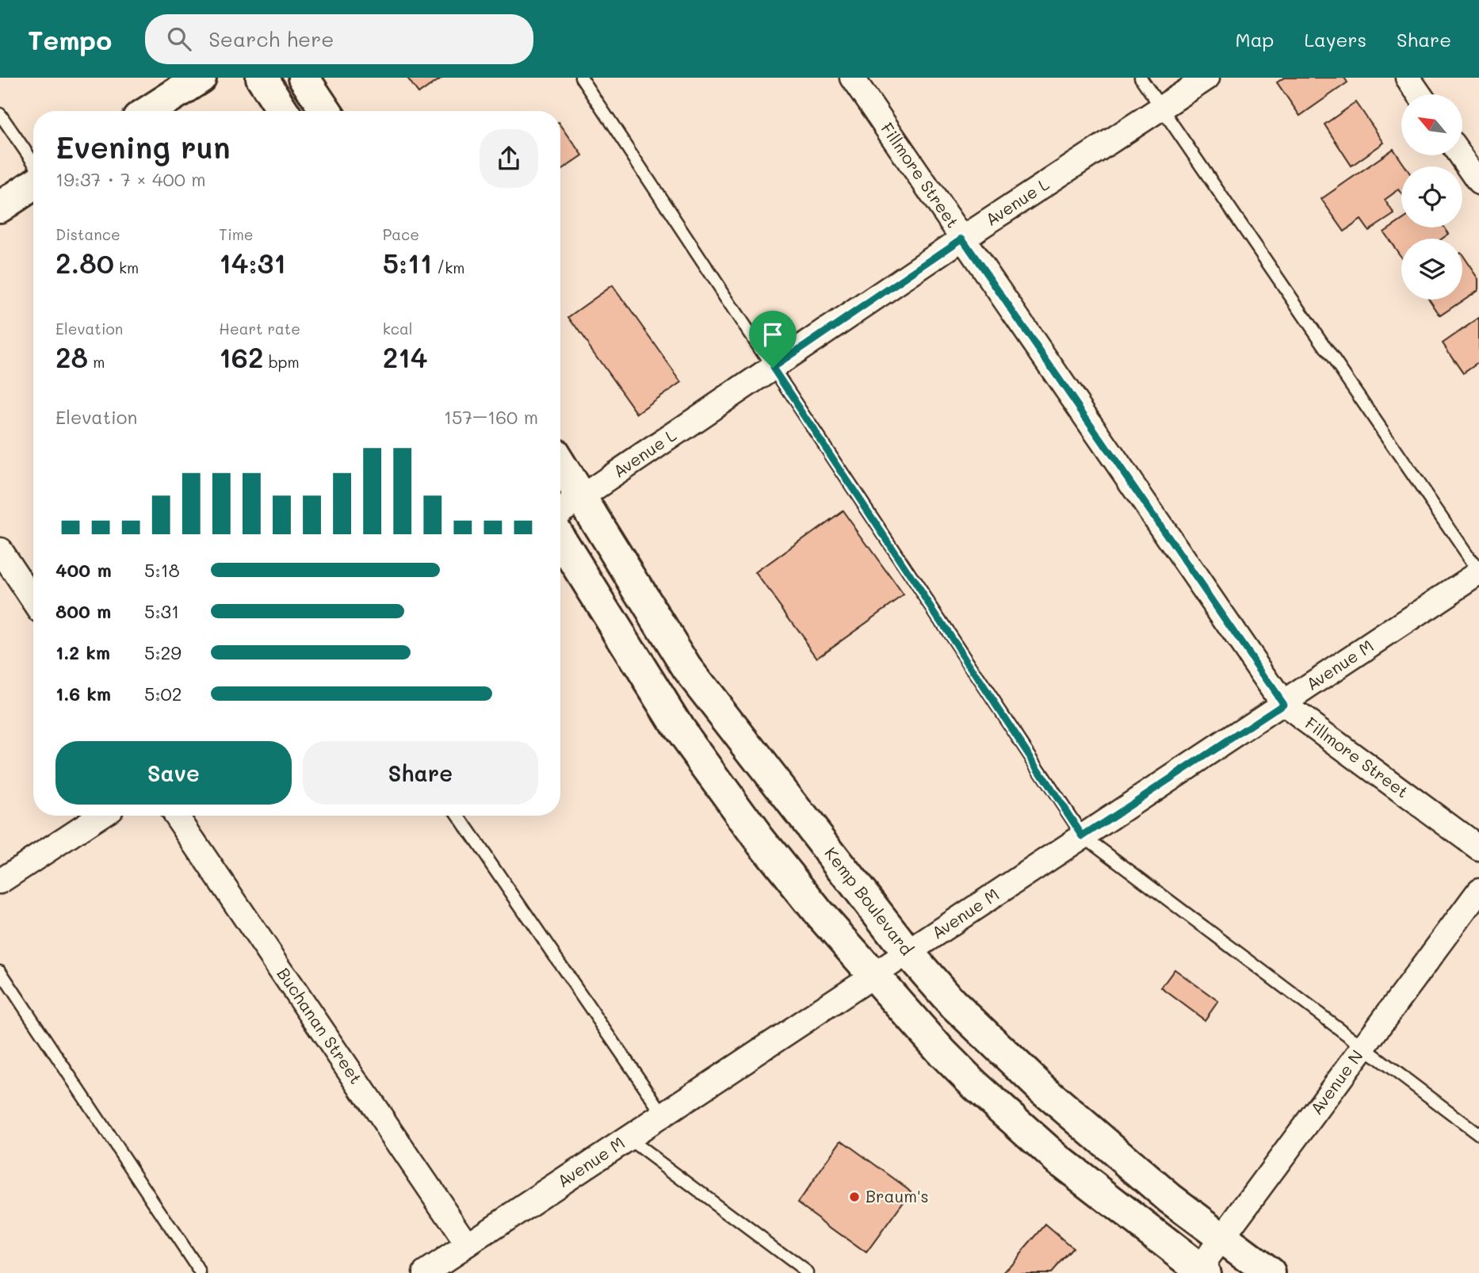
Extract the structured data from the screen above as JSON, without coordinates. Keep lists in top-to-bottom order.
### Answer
{
  "streets": {
    "main road": ["Kemp Boulevard"],
    "street": [
      "Fillmore Street",
      "Avenue L",
      "Avenue M",
      "Buchanan Street",
      "Avenue N"
    ]
  },
  "crossings": [
    ["Fillmore Street", "Avenue L"],
    ["Fillmore Street", "Avenue M"],
    ["Avenue L", "Kemp Boulevard"],
    ["Avenue M", "Kemp Boulevard"],
    ["Avenue M", "Buchanan Street"],
    ["Kemp Boulevard", "Avenue N"]
  ],
  "places": ["Braum's"],
  "north": "top left",
  "page": {
    "header": "Tempo",
    "search": "Search here",
    "nav": ["Map", "Layers", "Share"],
    "heading": ["Evening run", "19:37 · 7 × 400 m"],
    "stats": [
      ["Distance", "2.80 km"],
      ["Time", "14:31"],
      ["Pace", "5:11 /km"],
      ["Elevation", "28 m"],
      ["Heart rate", "162 bpm"],
      ["kcal", "214"]
    ],
    "chart": ["Elevation", "157–160 m"],
    "list": [
      {
        "name": "400 m",
        "note": "5:18"
      },
      {
        "name": "800 m",
        "note": "5:31"
      },
      {
        "name": "1.2 km",
        "note": "5:29"
      },
      {
        "name": "1.6 km",
        "note": "5:02"
      }
    ],
    "buttons": ["Save", "Share"]
  }
}
